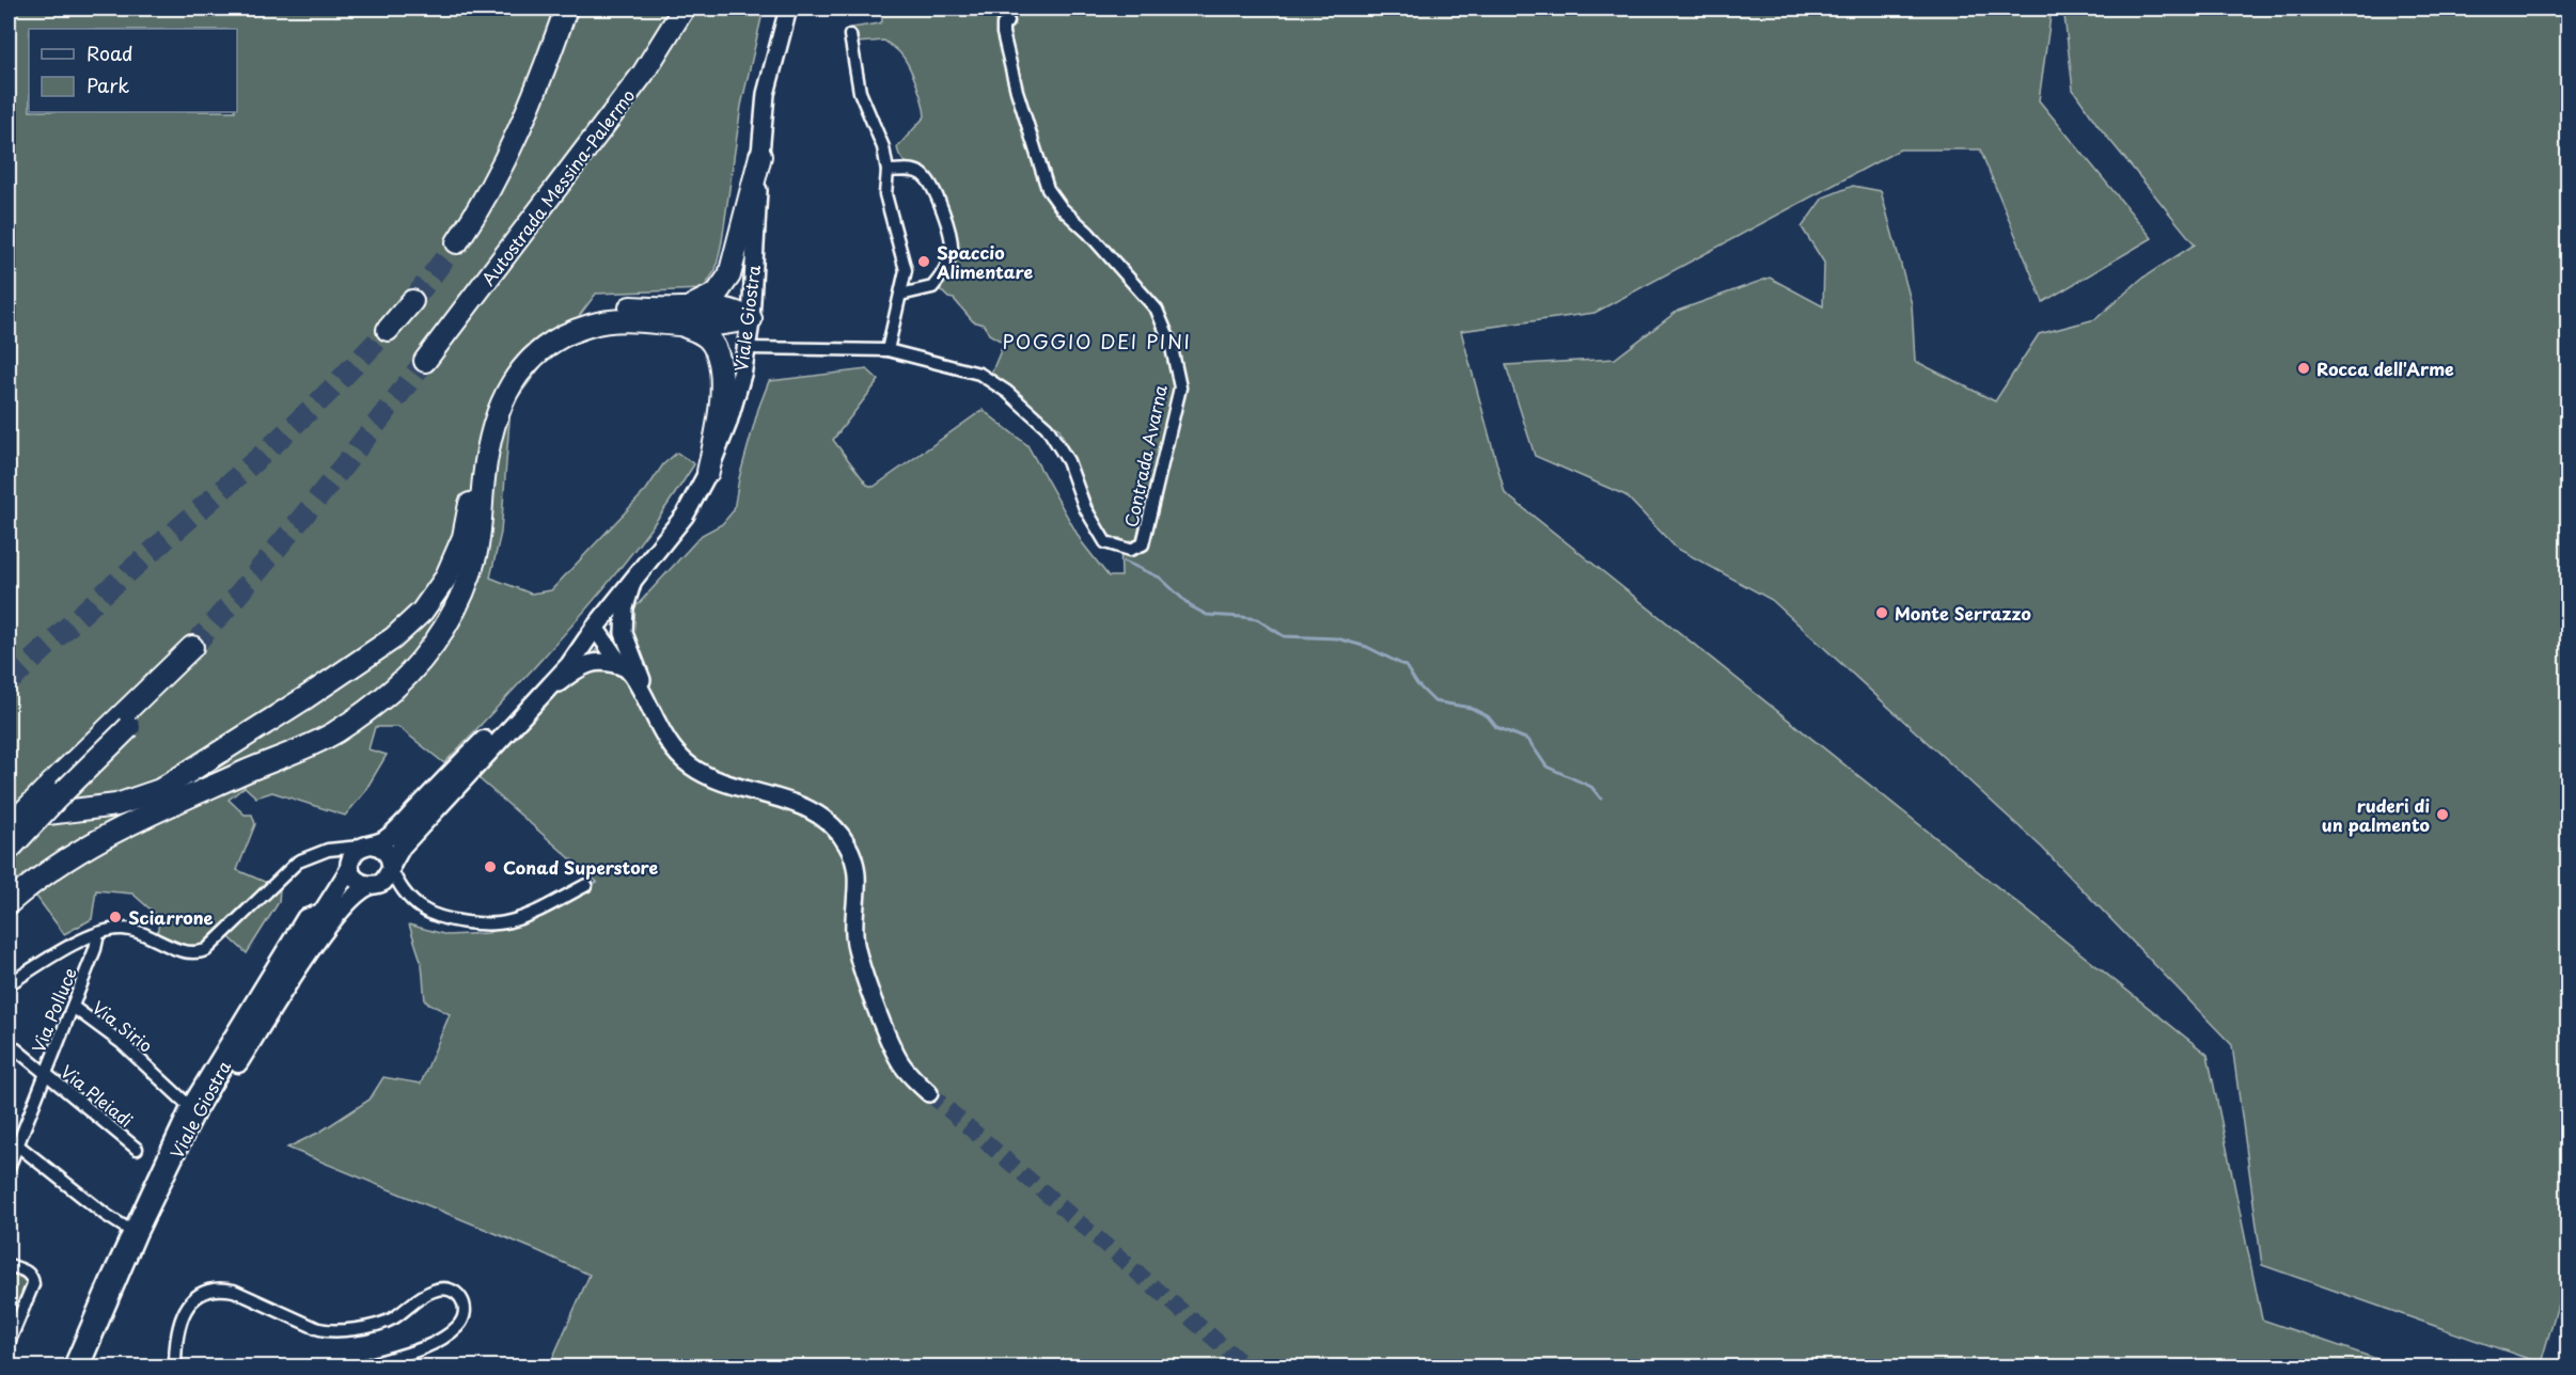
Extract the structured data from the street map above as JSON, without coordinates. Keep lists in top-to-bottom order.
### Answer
{
  "streets": {
    "highway": ["Autostrada Messina-Palermo"],
    "main road": ["Viale Giostra"],
    "street": [
      "Contrada Avarna",
      "Via Polluce",
      "Via Sirio",
      "Via Pleiadi"
    ]
  },
  "crossings": [
    ["Via Polluce", "Via Sirio"],
    ["Via Polluce", "Via Pleiadi"]
  ],
  "districts": ["POGGIO DEI PINI"],
  "places": [
    "Spaccio Alimentare",
    "Rocca dell'Arme",
    "Monte Serrazzo",
    "ruderi di un palmento",
    "Conad Superstore",
    "Sciarrone"
  ],
  "legend": ["Road", "Park"]
}
